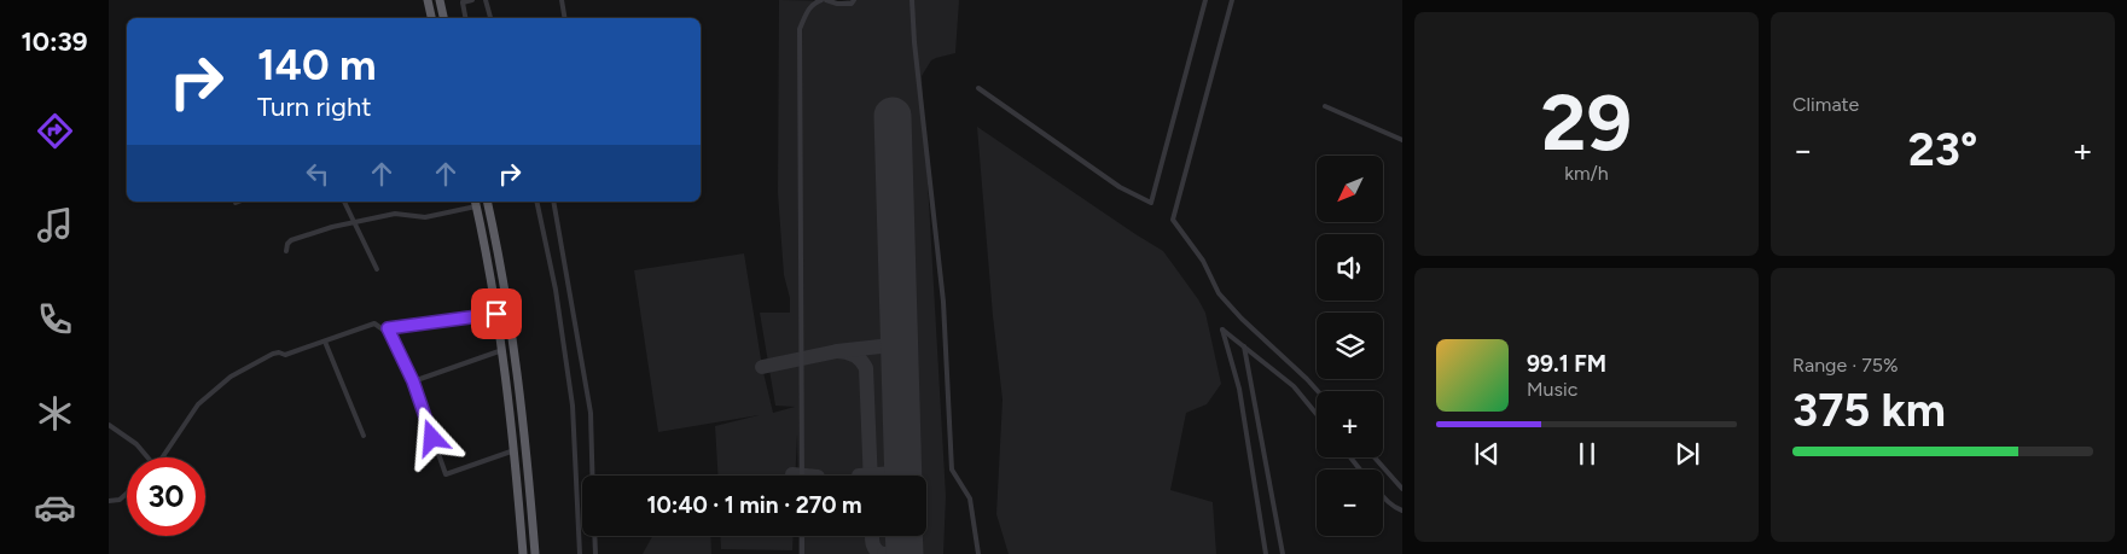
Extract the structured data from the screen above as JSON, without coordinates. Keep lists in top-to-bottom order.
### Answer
{
  "north": "bottom left",
  "page": {
    "tabs": "10:39",
    "tile": [
      ["29", "km/h"],
      "Climate",
      ["Range · 75%", "375 km"]
    ],
    "turn": ["140 m", "Turn right"],
    "heat": ["−", "23°", "+"],
    "map_buttons": ["+", "−"],
    "song": ["99.1 FM", "Music"],
    "limit": "30",
    "trip": "10:40 · 1 min · 270 m"
  }
}
